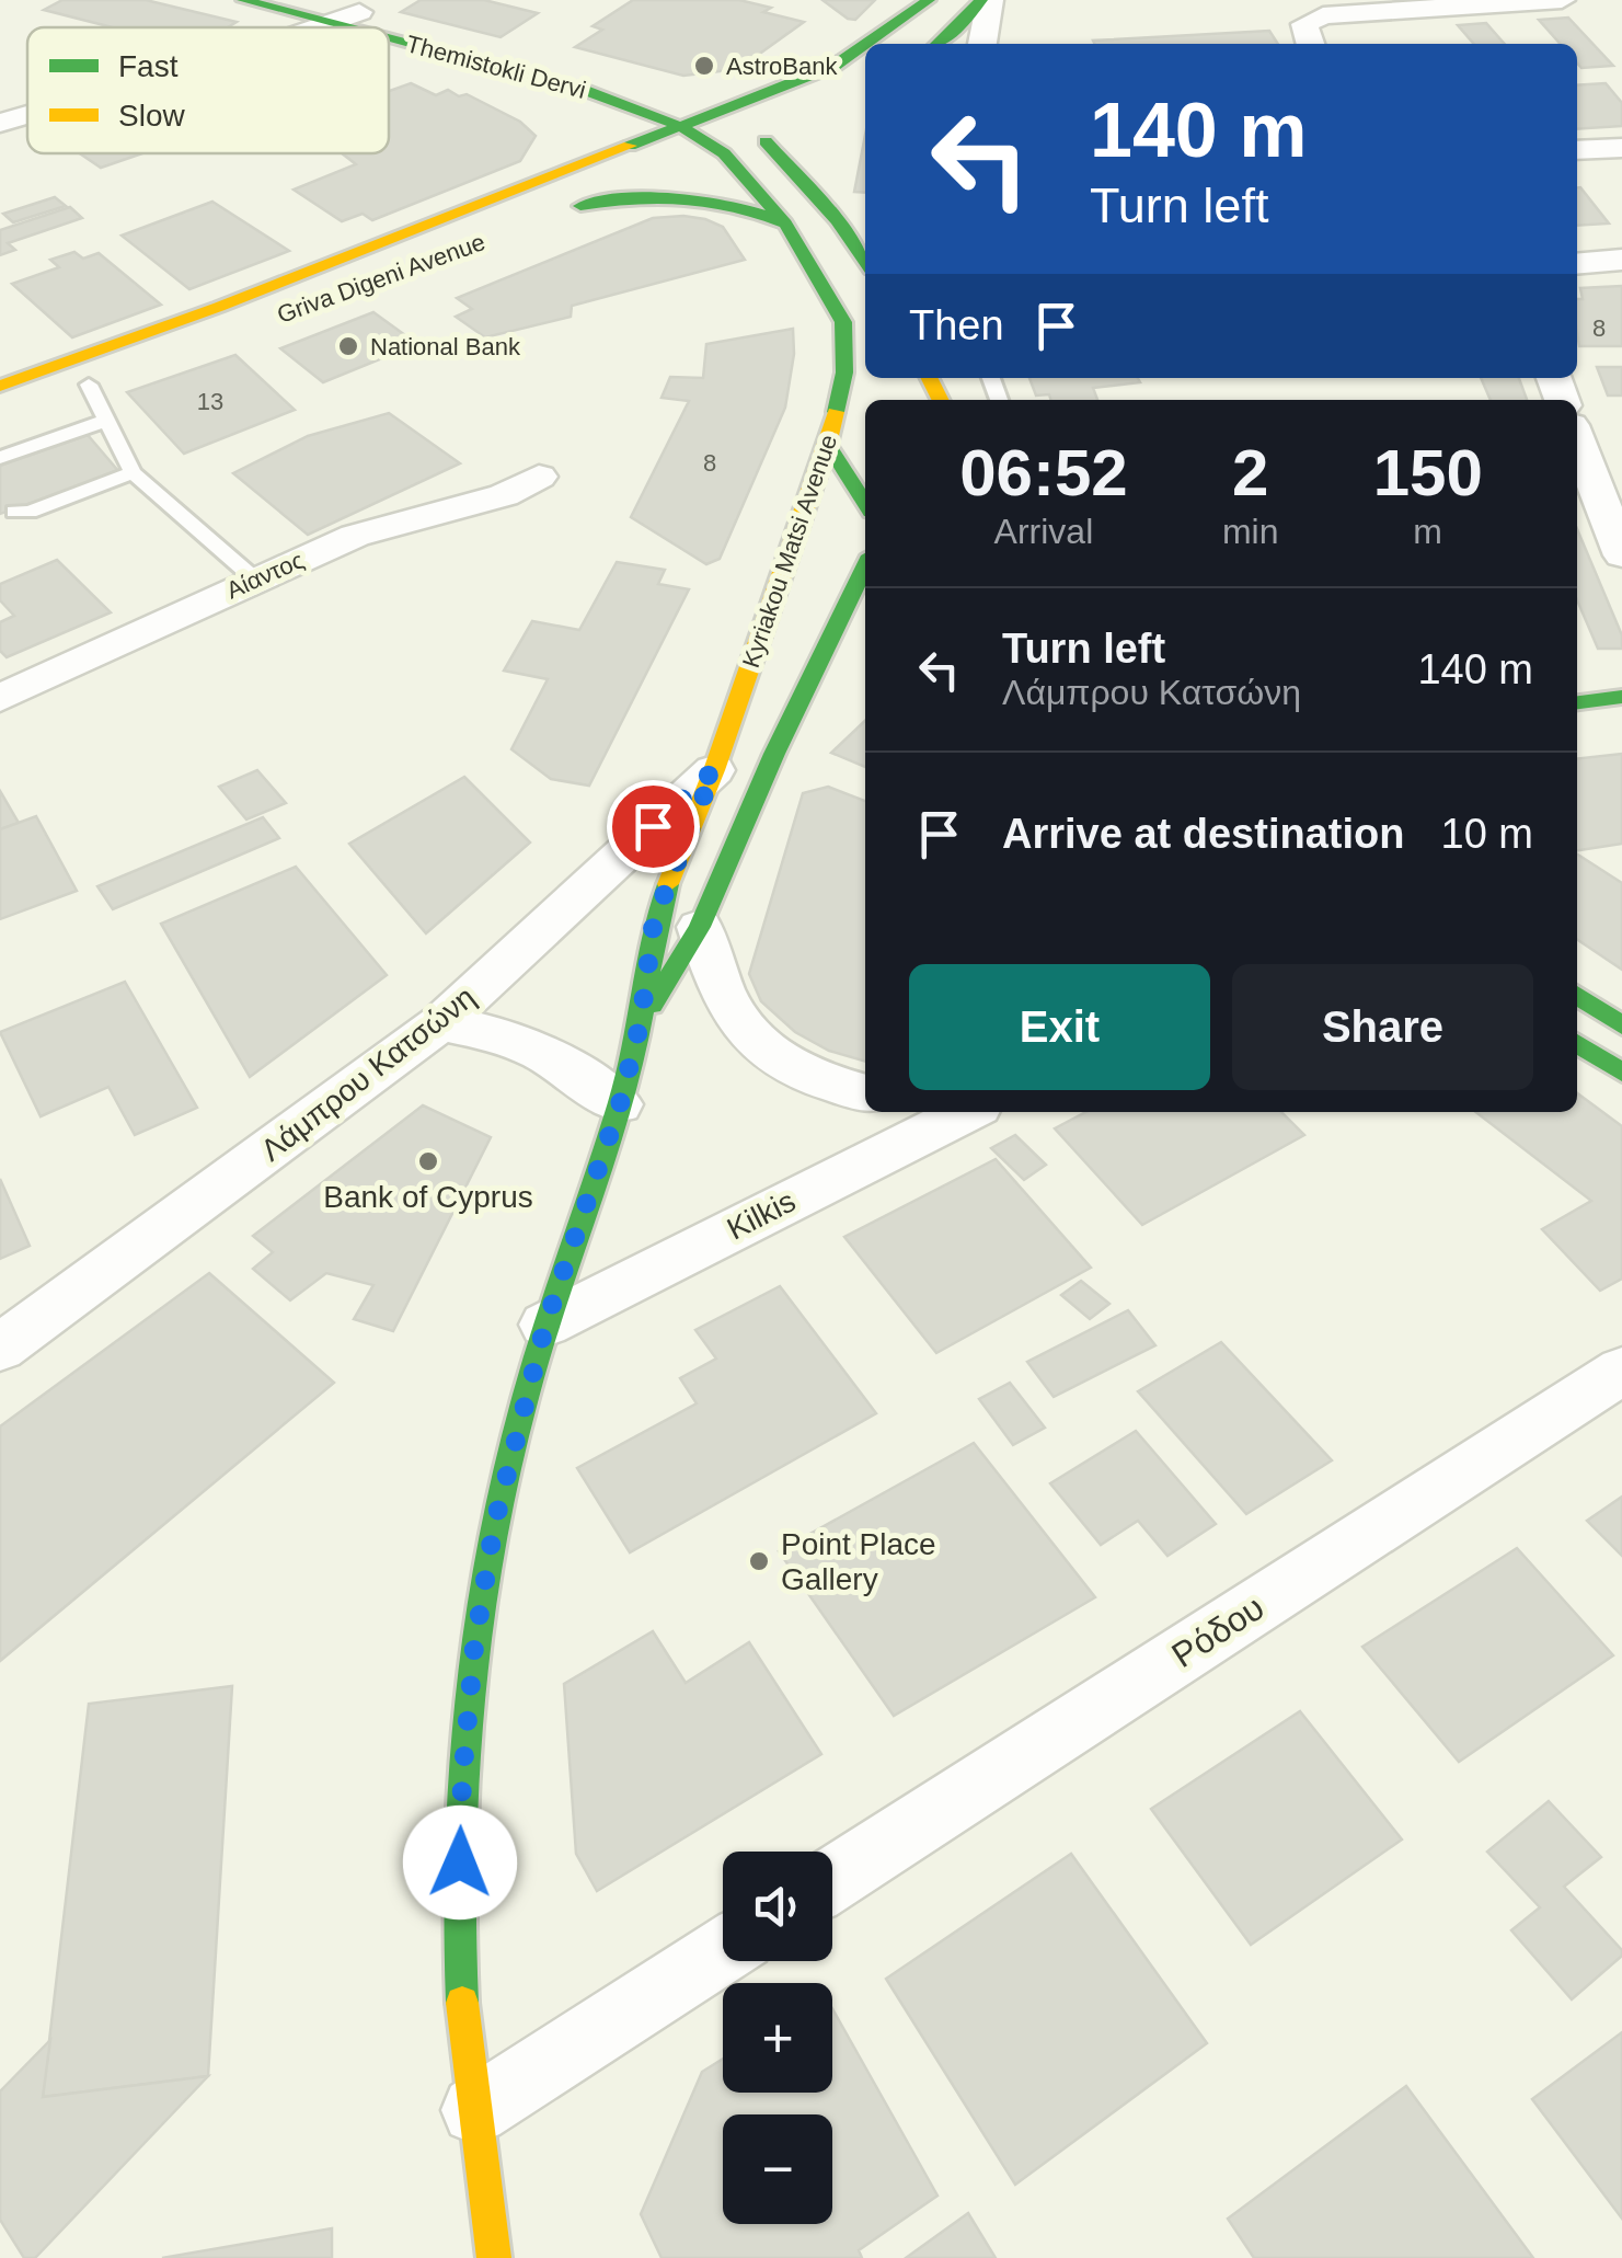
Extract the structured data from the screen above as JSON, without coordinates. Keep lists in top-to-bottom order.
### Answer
{
  "streets": {
    "main road": ["Themistokli Dervi", "Griva Digeni Avenue", "Kyriakou Matsi Avenue"],
    "street": [
      "Αίαντος",
      "Λάμπρου Κατσώνη",
      "Kilkis",
      "Ρόδου"
    ]
  },
  "crossings": [
    ["Themistokli Dervi", "Griva Digeni Avenue"],
    ["Themistokli Dervi", "Kyriakou Matsi Avenue"],
    ["Griva Digeni Avenue", "Kyriakou Matsi Avenue"],
    ["Kyriakou Matsi Avenue", "Λάμπρου Κατσώνη"],
    ["Kyriakou Matsi Avenue", "Kilkis"]
  ],
  "places": [
    "AstroBank",
    "National Bank",
    "Bank of Cyprus",
    "Point Place Gallery"
  ],
  "house_numbers": ["8", "13", "8"],
  "legend": ["Fast", "Slow"],
  "page": {
    "turn": ["140 m", "Turn left"],
    "then": "Then",
    "eta": [
      "06:52",
      "Arrival",
      "2",
      "min",
      "150",
      "m"
    ],
    "list": [
      {
        "name": "Turn left",
        "note": "Λάμπρου Κατσώνη",
        "value": "140 m"
      },
      {
        "name": "Arrive at destination",
        "value": "10 m"
      }
    ],
    "buttons": ["Exit", "Share"],
    "map_buttons": ["+", "−"]
  }
}
